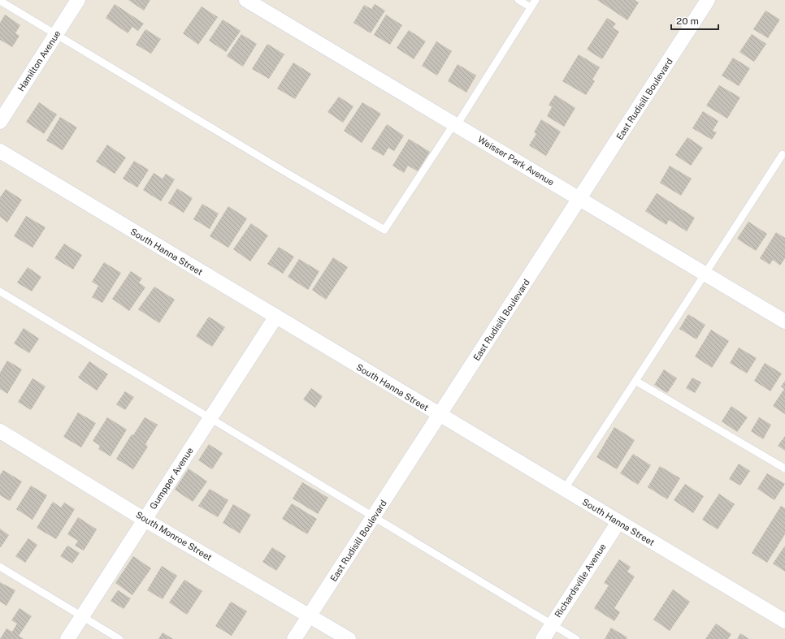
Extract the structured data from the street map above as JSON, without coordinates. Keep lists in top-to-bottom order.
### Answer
{
  "streets": {
    "street": [
      "Hamilton Avenue",
      "East Rudisill Boulevard",
      "Weisser Park Avenue",
      "South Hanna Street",
      "Gumpper Avenue",
      "South Monroe Street",
      "Richardsville Avenue"
    ]
  },
  "crossings": [
    ["East Rudisill Boulevard", "Weisser Park Avenue"],
    ["East Rudisill Boulevard", "South Hanna Street"],
    ["East Rudisill Boulevard", "South Monroe Street"],
    ["South Hanna Street", "Gumpper Avenue"],
    ["South Hanna Street", "Richardsville Avenue"],
    ["Gumpper Avenue", "South Monroe Street"]
  ],
  "scale_bar": "20 m"
}
